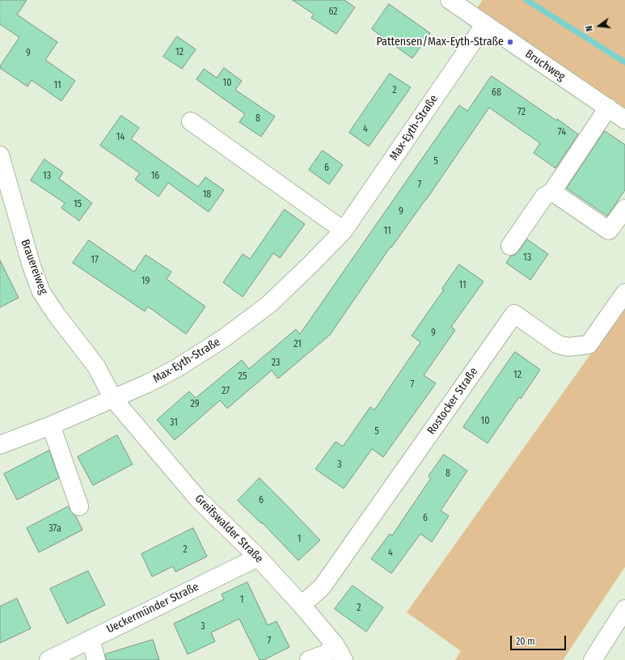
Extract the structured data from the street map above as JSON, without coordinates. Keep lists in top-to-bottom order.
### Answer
{
  "streets": {
    "street": [
      "Bruchweg",
      "Max-Eyth-Straße",
      "Brauereiweg",
      "Rostocker Straße",
      "Greifswalder Straße",
      "Ueckermünder Straße"
    ]
  },
  "crossings": [
    ["Bruchweg", "Max-Eyth-Straße"],
    ["Max-Eyth-Straße", "Brauereiweg"],
    ["Max-Eyth-Straße", "Greifswalder Straße"],
    ["Brauereiweg", "Greifswalder Straße"],
    ["Rostocker Straße", "Greifswalder Straße"],
    ["Greifswalder Straße", "Ueckermünder Straße"]
  ],
  "places": ["Pattensen/Max-Eyth-Straße"],
  "house_numbers": [
    "62",
    "12",
    "9",
    "10",
    "11",
    "2",
    "68",
    "72",
    "8",
    "4",
    "74",
    "14",
    "5",
    "6",
    "13",
    "16",
    "7",
    "18",
    "15",
    "9",
    "11",
    "13",
    "17",
    "19",
    "11",
    "9",
    "21",
    "23",
    "12",
    "25",
    "7",
    "27",
    "29",
    "10",
    "31",
    "5",
    "3",
    "8",
    "6",
    "6",
    "37a",
    "1",
    "2",
    "4",
    "1",
    "2",
    "3",
    "7"
  ],
  "scale_bar": "20 m",
  "north": "left"
}
